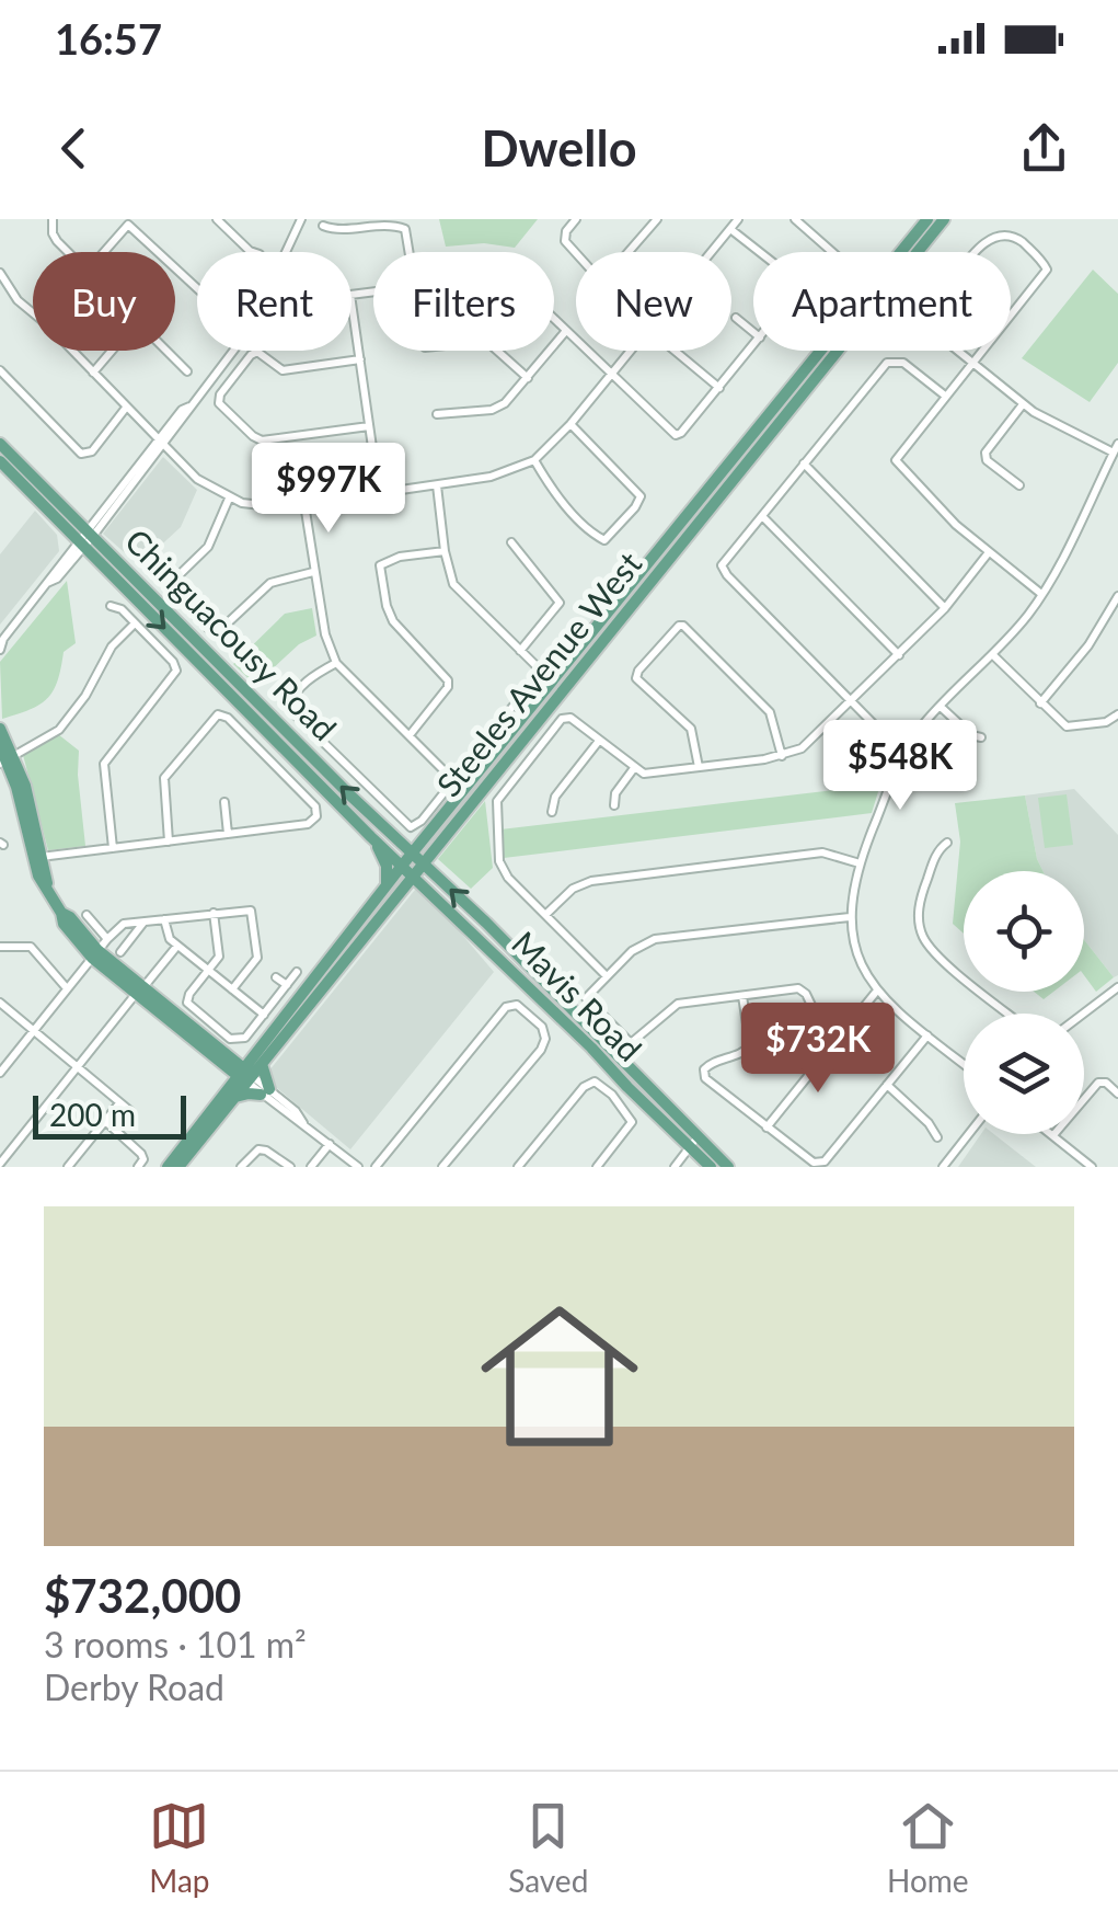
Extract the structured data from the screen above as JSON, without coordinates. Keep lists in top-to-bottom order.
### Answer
{
  "streets": {
    "main road": ["Chinguacousy Road", "Steeles Avenue West", "Mavis Road"]
  },
  "crossings": [
    ["Chinguacousy Road", "Steeles Avenue West"],
    ["Chinguacousy Road", "Mavis Road"],
    ["Steeles Avenue West", "Mavis Road"]
  ],
  "scale_bar": "200 m",
  "page": {
    "status": "16:57",
    "header": "Dwello",
    "chip": [
      "Buy",
      "Rent",
      "Filters",
      "New",
      "Apartment"
    ],
    "price": ["$997K", "$548K", "$732K"],
    "scale": "200 m",
    "list": [
      {
        "name": "$732,000",
        "note": "3 rooms · 101 m² · Derby Road"
      }
    ],
    "tabs": ["Map", "Saved", "Home"]
  }
}
